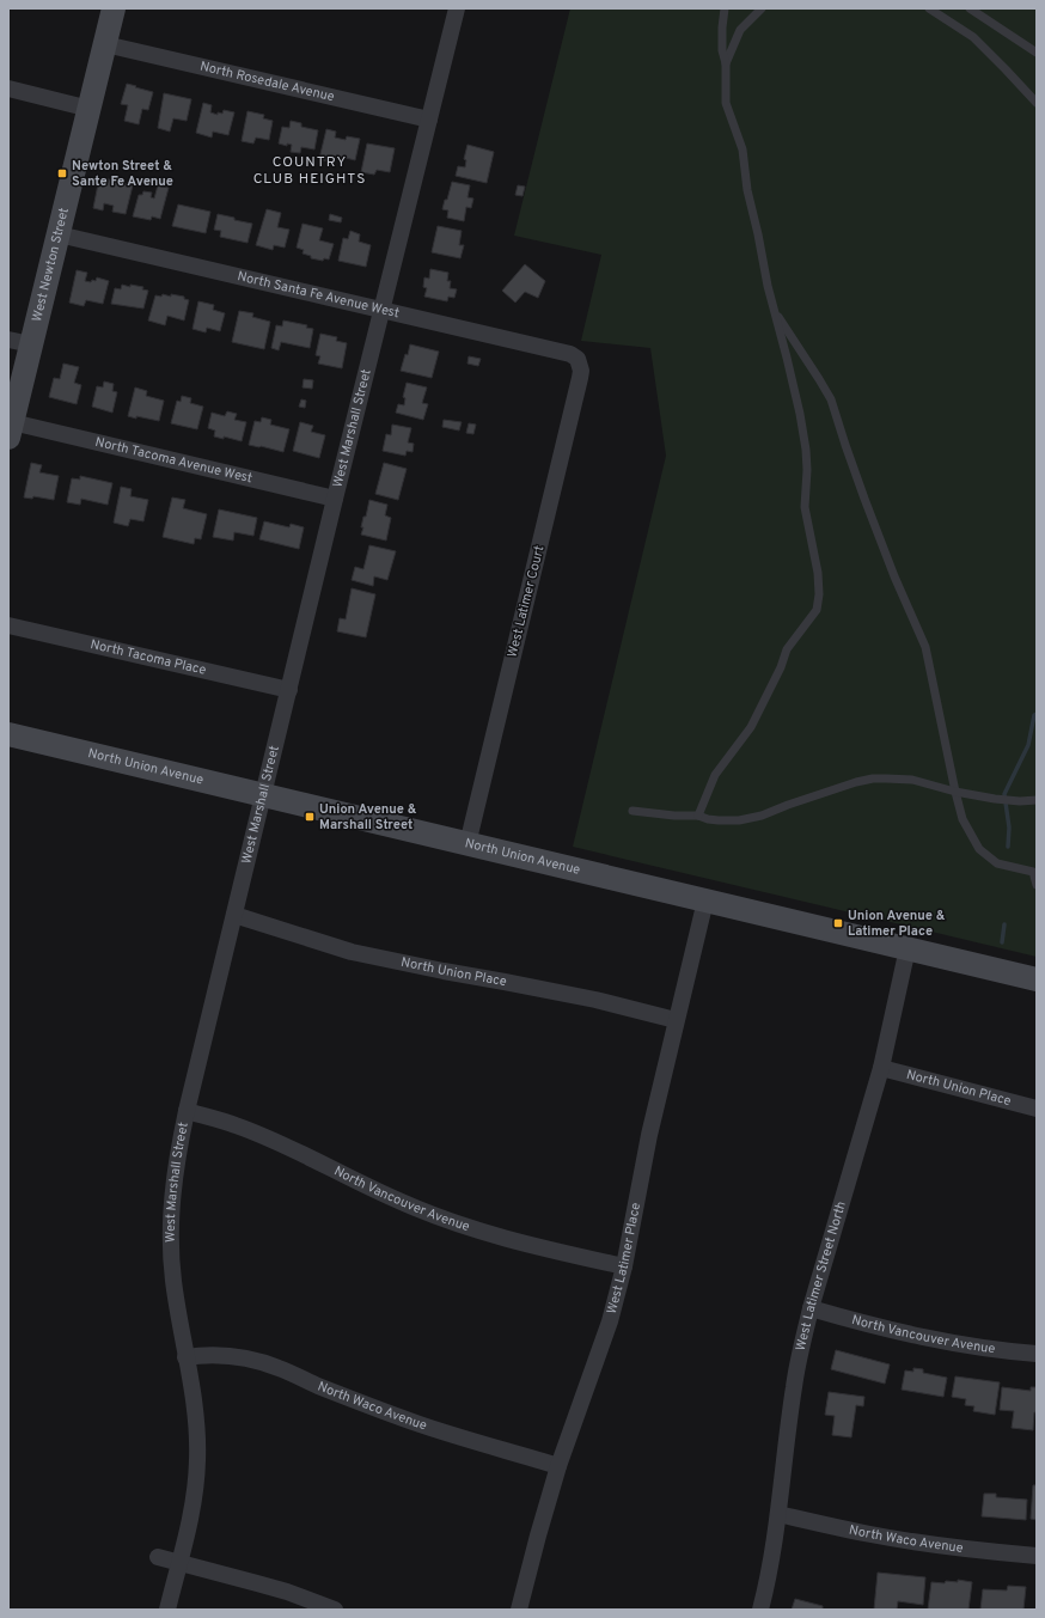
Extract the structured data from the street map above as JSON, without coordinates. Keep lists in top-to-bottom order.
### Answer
{
  "streets": {
    "street": [
      "North Rosedale Avenue",
      "West Newton Street",
      "North Santa Fe Avenue West",
      "West Marshall Street",
      "North Tacoma Avenue West",
      "West Latimer Court",
      "North Tacoma Place",
      "North Union Avenue",
      "North Union Place",
      "North Vancouver Avenue",
      "West Latimer Place",
      "West Latimer Street North",
      "North Waco Avenue"
    ]
  },
  "crossings": [
    ["North Rosedale Avenue", "West Newton Street"],
    ["North Rosedale Avenue", "West Marshall Street"],
    ["West Newton Street", "North Santa Fe Avenue West"],
    ["West Newton Street", "North Tacoma Avenue West"],
    ["North Santa Fe Avenue West", "West Marshall Street"],
    ["North Santa Fe Avenue West", "West Latimer Court"],
    ["West Marshall Street", "North Tacoma Avenue West"],
    ["West Marshall Street", "North Tacoma Place"],
    ["West Marshall Street", "North Union Avenue"],
    ["West Marshall Street", "North Union Place"],
    ["West Marshall Street", "North Vancouver Avenue"],
    ["West Marshall Street", "North Waco Avenue"],
    ["West Latimer Court", "North Union Avenue"],
    ["North Union Avenue", "West Latimer Place"],
    ["North Union Avenue", "West Latimer Street North"],
    ["North Union Place", "West Latimer Place"],
    ["North Union Place", "West Latimer Street North"],
    ["North Vancouver Avenue", "West Latimer Place"],
    ["North Vancouver Avenue", "West Latimer Street North"],
    ["West Latimer Place", "North Waco Avenue"],
    ["West Latimer Street North", "North Waco Avenue"]
  ],
  "districts": ["COUNTRY CLUB HEIGHTS"],
  "places": {
    "transit": ["Newton Street & Sante Fe Avenue", "Union Avenue & Marshall Street", "Union Avenue & Latimer Place"]
  }
}
